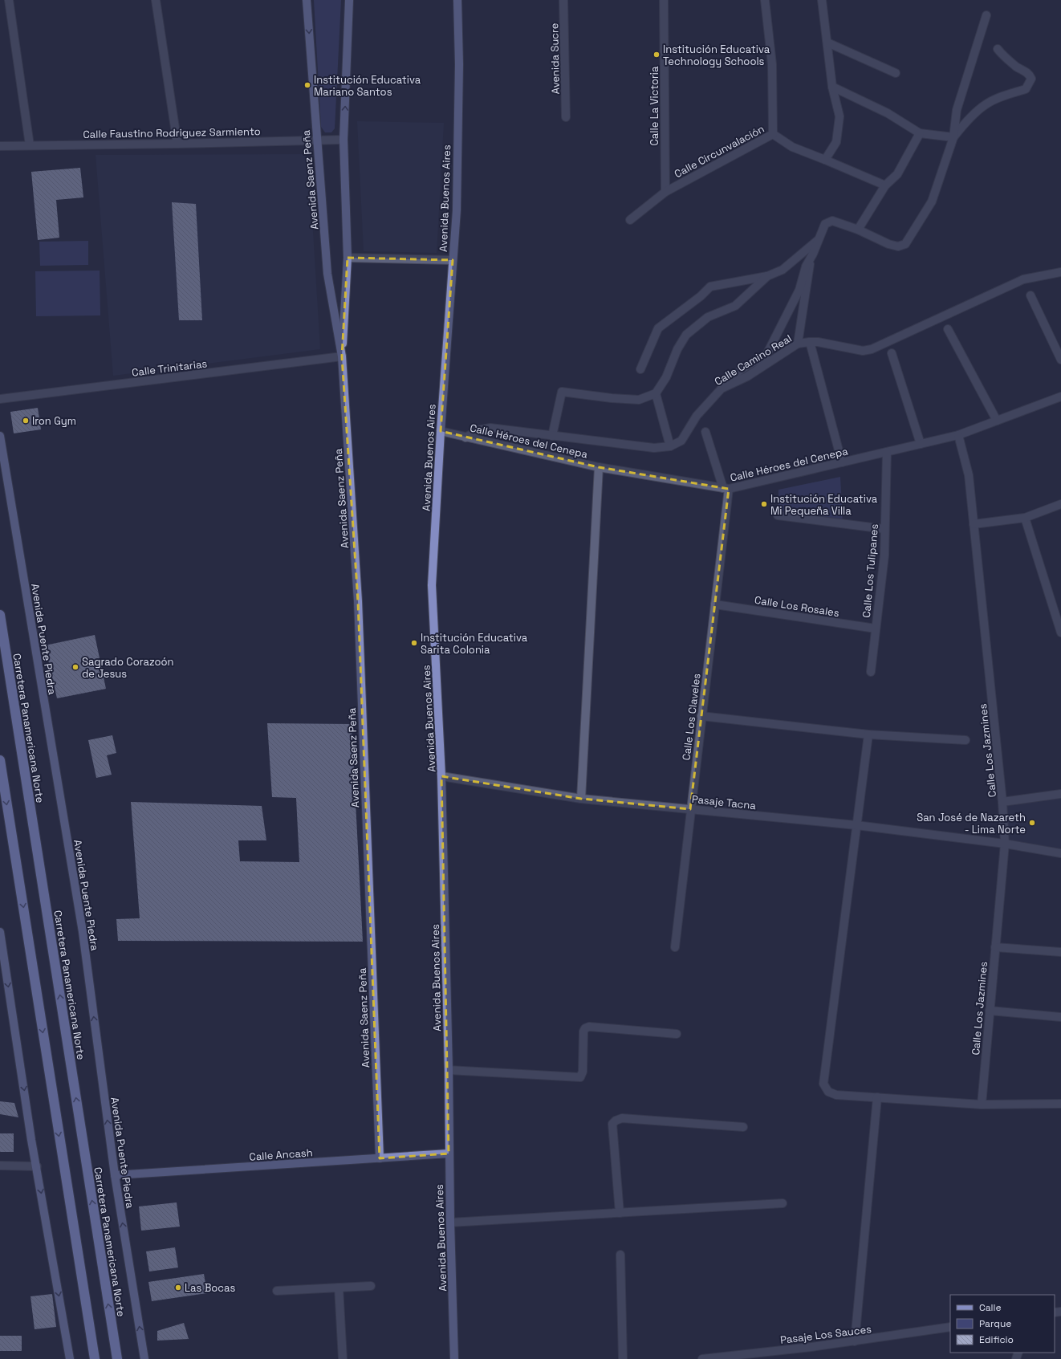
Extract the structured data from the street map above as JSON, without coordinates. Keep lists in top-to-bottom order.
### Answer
{
  "streets": {
    "highway": ["Carretera Panamericana Norte"],
    "main road": [
      "Avenida Saenz Peña",
      "Avenida Buenos Aires",
      "Avenida Puente Piedra",
      "Calle Ancash"
    ],
    "street": [
      "Avenida Sucre",
      "Calle La Victoria",
      "Calle Faustino Rodriguez Sarmiento",
      "Calle Circunvalación",
      "Calle Camino Real",
      "Calle Trinitarias",
      "Calle Héroes del Cenepa",
      "Calle Los Tulipanes",
      "Calle Los Rosales",
      "Calle Los Claveles",
      "Calle Los Jazmines",
      "Pasaje Tacna",
      "Pasaje Los Sauces"
    ]
  },
  "crossings": [
    ["Calle La Victoria", "Calle Circunvalación"],
    ["Calle Faustino Rodriguez Sarmiento", "Avenida Saenz Peña"],
    ["Avenida Saenz Peña", "Calle Trinitarias"],
    ["Avenida Saenz Peña", "Calle Ancash"],
    ["Avenida Buenos Aires", "Calle Héroes del Cenepa"],
    ["Avenida Buenos Aires", "Pasaje Tacna"],
    ["Avenida Buenos Aires", "Calle Ancash"],
    ["Calle Camino Real", "Calle Héroes del Cenepa"],
    ["Calle Héroes del Cenepa", "Calle Los Tulipanes"],
    ["Calle Héroes del Cenepa", "Calle Los Claveles"],
    ["Calle Héroes del Cenepa", "Calle Los Jazmines"],
    ["Calle Los Tulipanes", "Calle Los Rosales"],
    ["Calle Los Rosales", "Calle Los Claveles"],
    ["Avenida Puente Piedra", "Calle Ancash"],
    ["Calle Los Claveles", "Pasaje Tacna"],
    ["Calle Los Jazmines", "Pasaje Tacna"]
  ],
  "one_way": ["Avenida Puente Piedra"],
  "places": [
    "Institución Educativa Technology Schools",
    "Institución Educativa Mariano Santos",
    "Iron Gym",
    "Institución Educativa Mi Pequeña Villa",
    "Institución Educativa Sarita Colonia",
    "Sagrado Corazoón de Jesus",
    "San José de Nazareth - Lima Norte",
    "Las Bocas"
  ],
  "legend": ["Calle", "Parque", "Edificio"]
}
